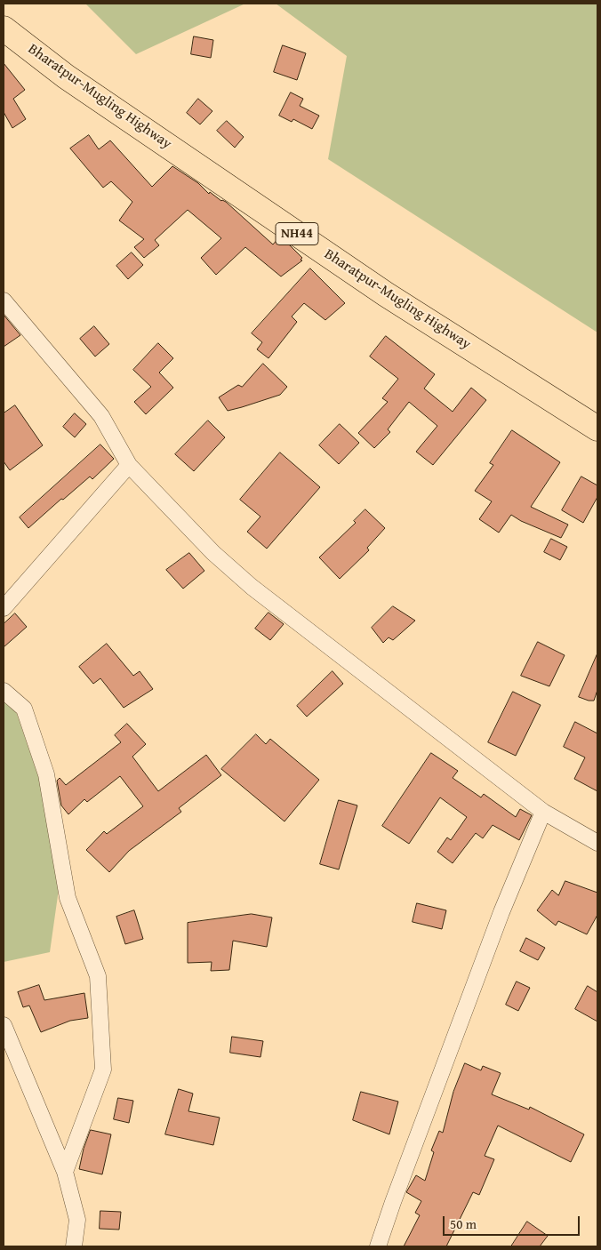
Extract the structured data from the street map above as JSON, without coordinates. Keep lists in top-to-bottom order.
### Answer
{
  "streets": {
    "highway": ["Bharatpur-Mugling Highway", "NH44"]
  },
  "scale_bar": "50 m"
}
